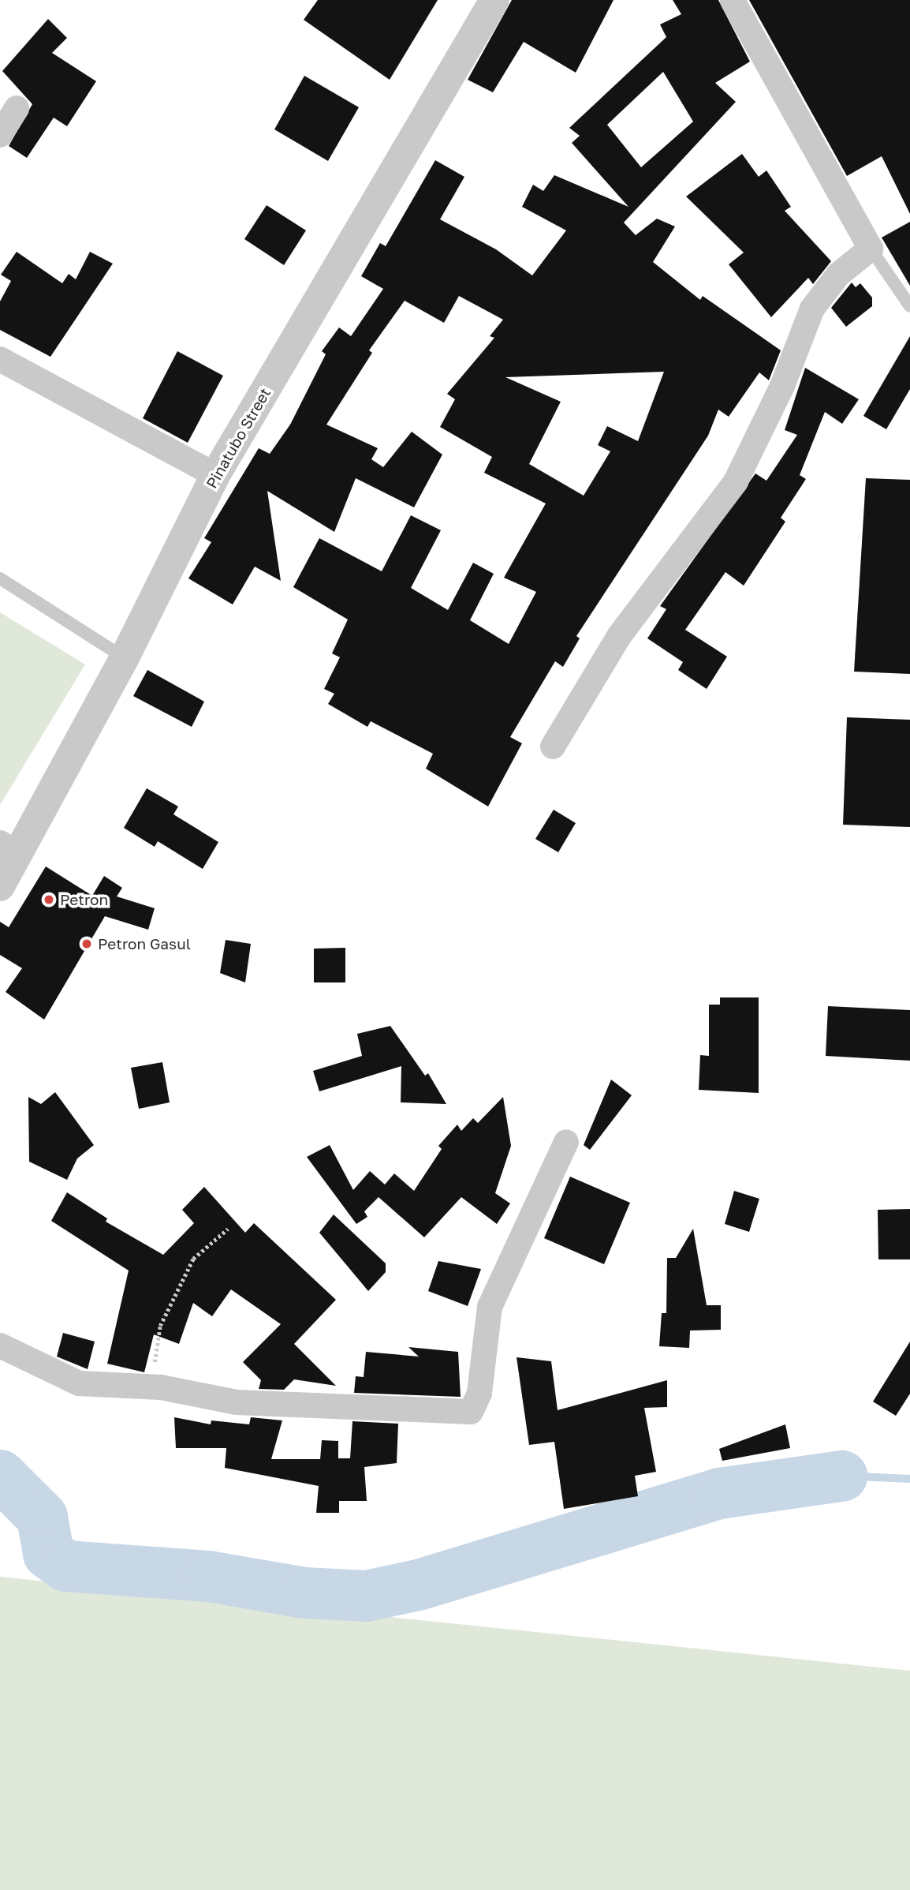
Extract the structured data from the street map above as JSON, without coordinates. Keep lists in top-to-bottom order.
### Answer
{
  "streets": {
    "street": ["Pinatubo Street"]
  },
  "places": ["Petron", "Petron Gasul"]
}
